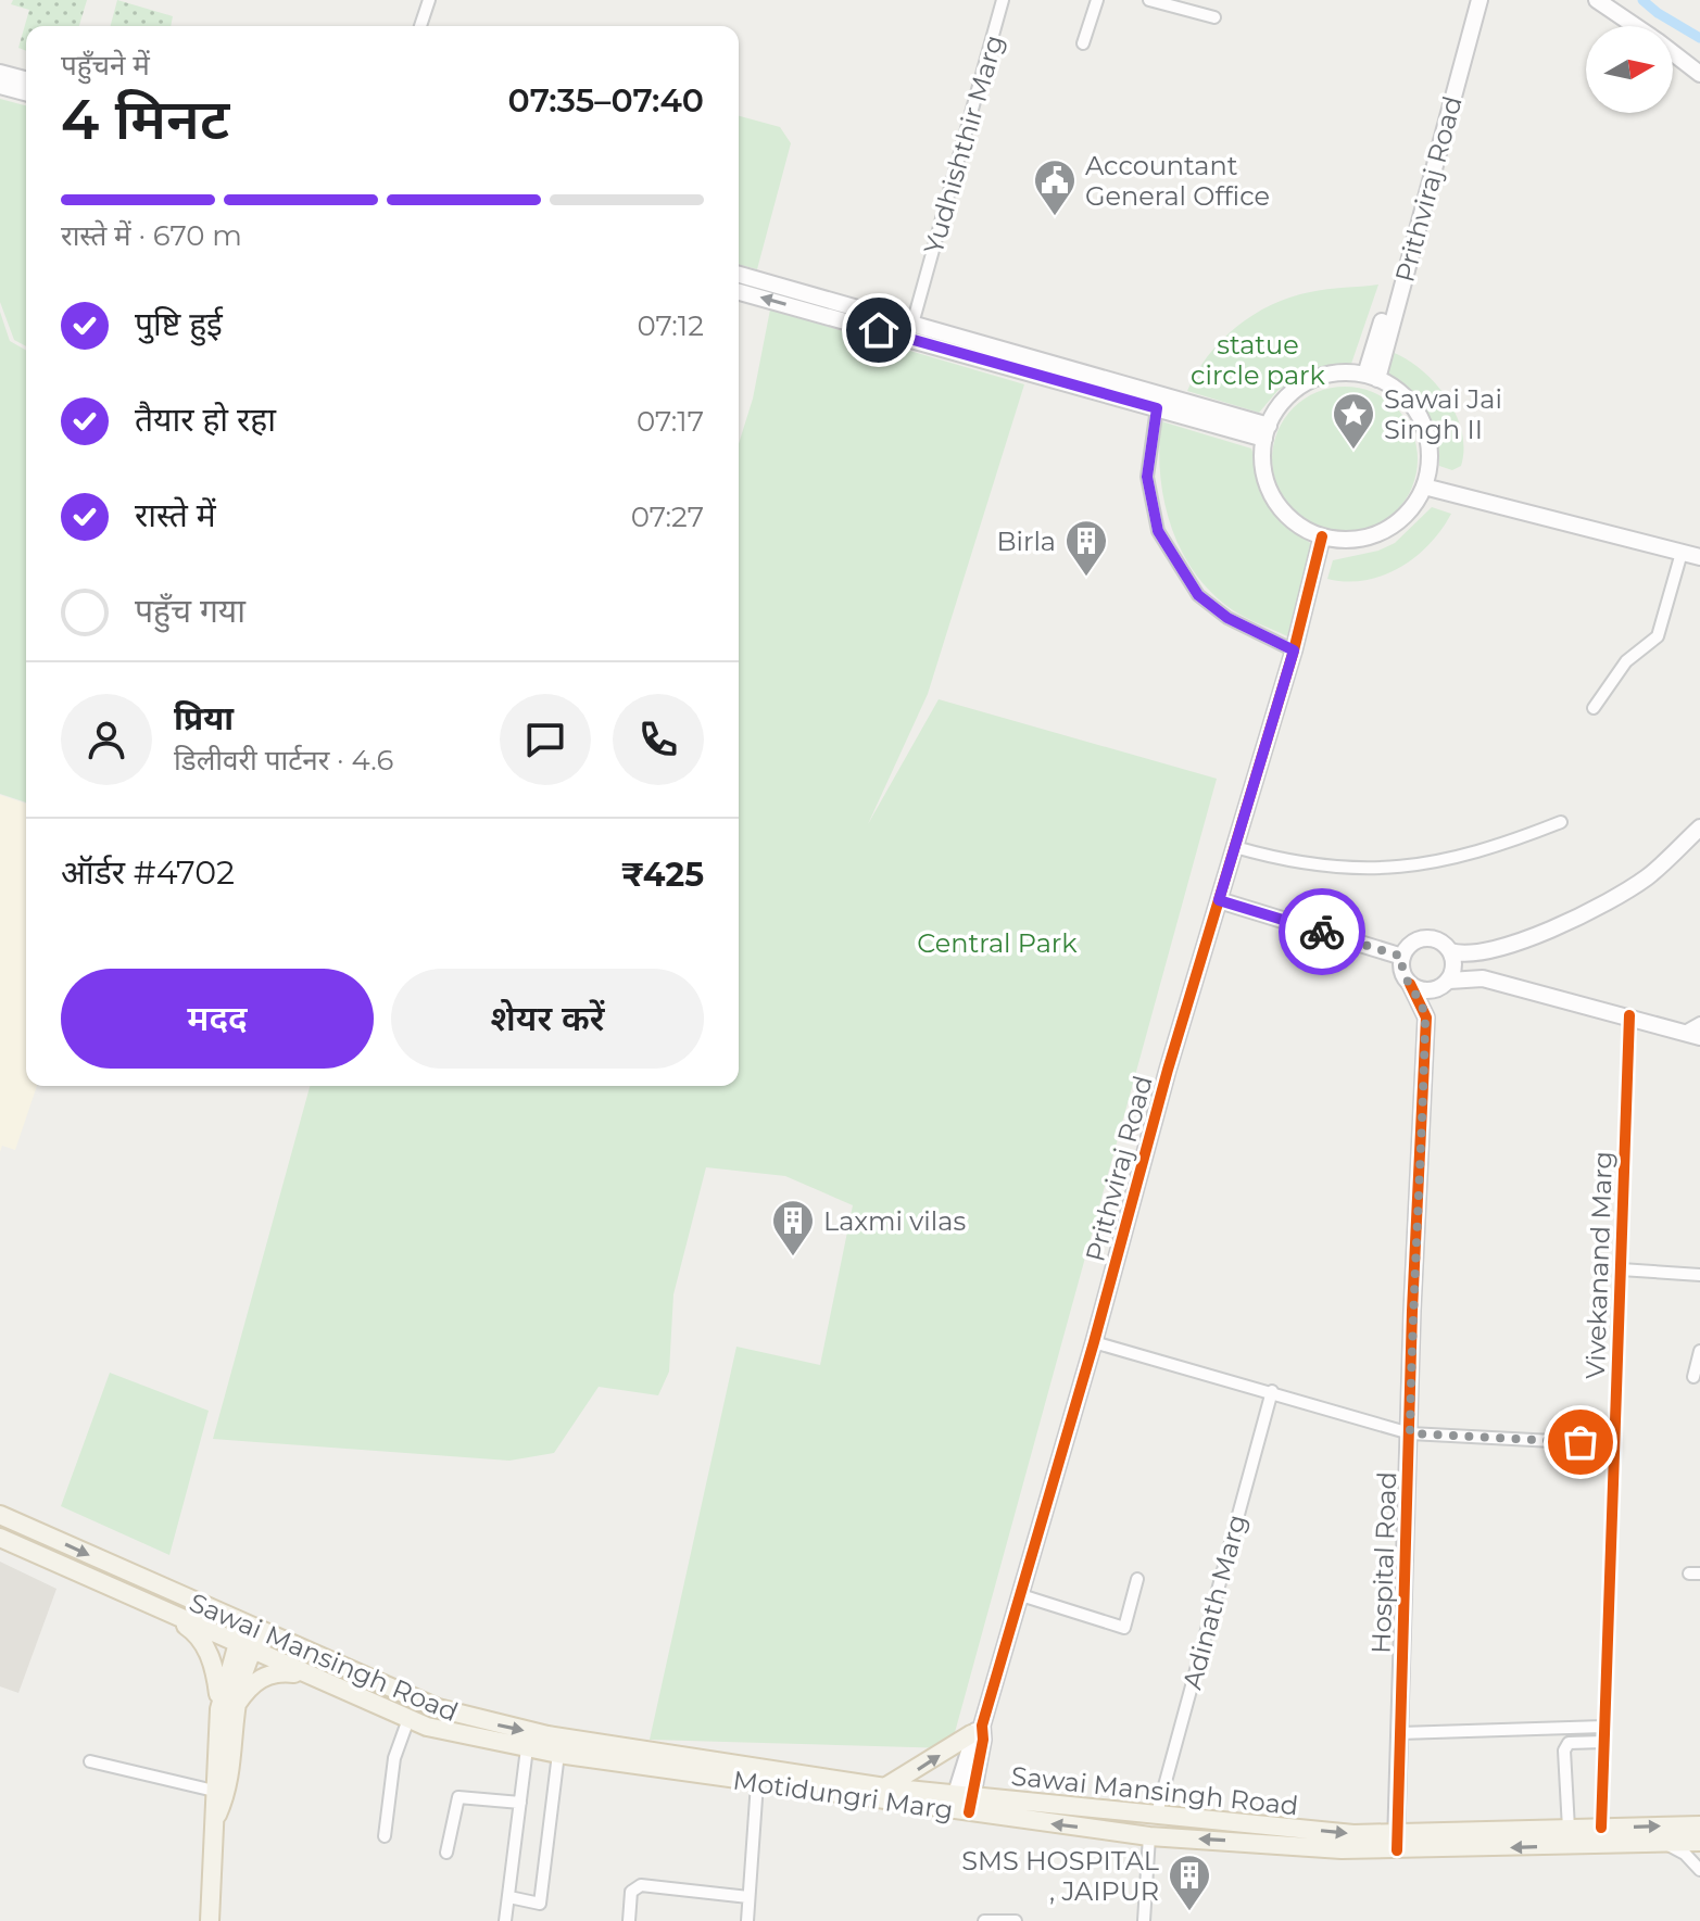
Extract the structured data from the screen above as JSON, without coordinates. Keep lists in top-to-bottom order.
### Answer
{
  "streets": {
    "main road": ["Sawai Mansingh Road", "Motidungri Marg"],
    "street": [
      "Yudhishthir Marg",
      "Prithviraj Road",
      "Vivekanand Marg",
      "Hospital Road",
      "Adinath Marg"
    ]
  },
  "crossings": [
    ["Prithviraj Road", "Sawai Mansingh Road"],
    ["Prithviraj Road", "Motidungri Marg"],
    ["Vivekanand Marg", "Sawai Mansingh Road"],
    ["Hospital Road", "Sawai Mansingh Road"],
    ["Hospital Road", "Motidungri Marg"],
    ["Adinath Marg", "Sawai Mansingh Road"],
    ["Sawai Mansingh Road", "Motidungri Marg"]
  ],
  "one_way": ["Sawai Mansingh Road", "Motidungri Marg"],
  "parks": ["statue circle park", "Central Park"],
  "places": {
    "public building": ["Accountant General Office"],
    "place": ["Sawai Jai Singh II"],
    "building": ["Birla", "Laxmi vilas", "SMS HOSPITAL , JAIPUR"]
  },
  "north": "right",
  "page": {
    "heading": ["4 मिनट", "पहुँचने में", "07:35–07:40"],
    "panel": [
      "प्रिया",
      "डिलीवरी पार्टनर · 4.6",
      "ऑर्डर #4702",
      "₹425"
    ],
    "bar": "रास्ते में · 670 m",
    "list": [
      ["पुष्टि हुई", "07:12"],
      ["तैयार हो रहा", "07:17"],
      ["रास्ते में", "07:27"],
      "पहुँच गया"
    ],
    "buttons": ["मदद", "शेयर करें"]
  }
}
